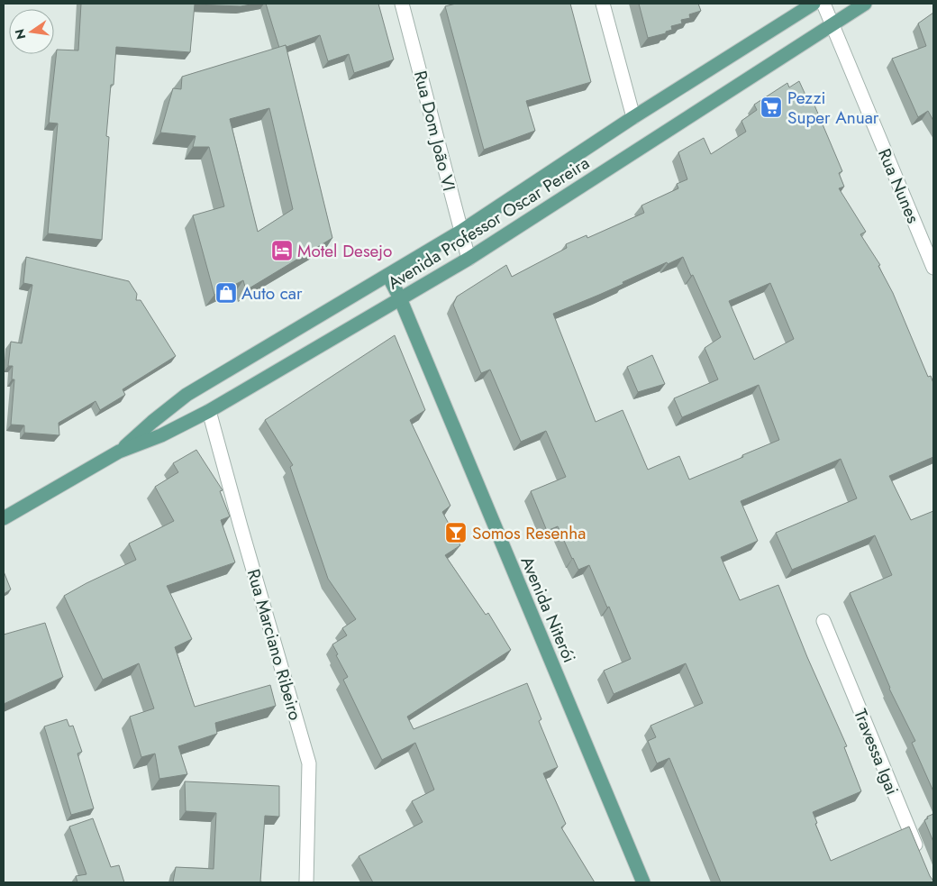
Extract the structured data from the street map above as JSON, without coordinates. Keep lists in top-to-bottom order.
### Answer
{
  "streets": {
    "main road": ["Avenida Professor Oscar Pereira", "Avenida Niterói"],
    "street": [
      "Rua Dom João VI",
      "Rua Nunes",
      "Rua Marciano Ribeiro",
      "Travessa Igai"
    ]
  },
  "crossings": [
    ["Rua Dom João VI", "Avenida Professor Oscar Pereira"],
    ["Rua Nunes", "Avenida Professor Oscar Pereira"],
    ["Avenida Professor Oscar Pereira", "Avenida Niterói"],
    ["Avenida Professor Oscar Pereira", "Rua Marciano Ribeiro"]
  ],
  "places": {
    "supermarket": ["Pezzi Super Anuar"],
    "hotel": ["Motel Desejo"],
    "shop": ["Auto car"],
    "bar": ["Somos Resenha"]
  },
  "north": "left"
}
